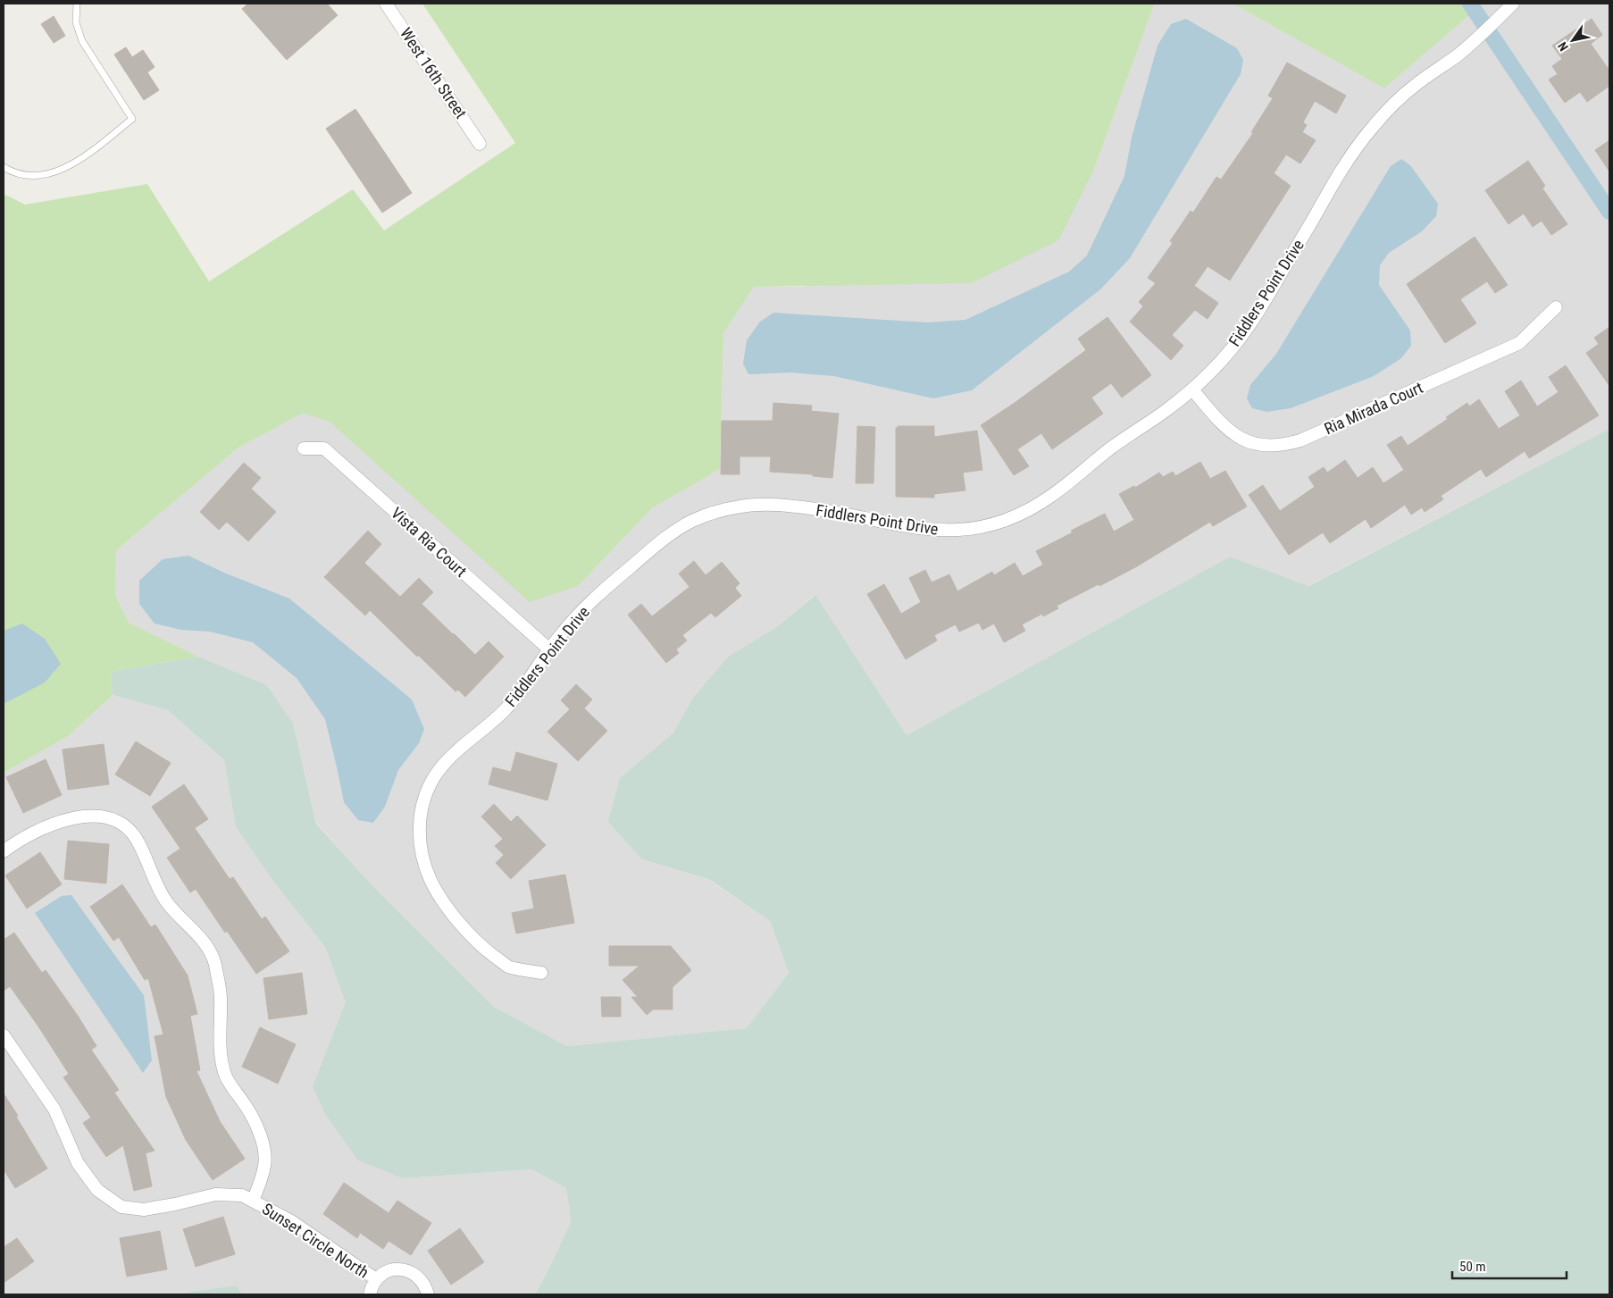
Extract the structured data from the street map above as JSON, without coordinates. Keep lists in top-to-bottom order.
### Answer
{
  "streets": {
    "street": [
      "West 16th Street",
      "Fiddlers Point Drive",
      "Ria Mirada Court",
      "Vista Ria Court",
      "Sunset Circle North"
    ]
  },
  "crossings": [
    ["Fiddlers Point Drive", "Ria Mirada Court"],
    ["Fiddlers Point Drive", "Vista Ria Court"]
  ],
  "scale_bar": "50 m",
  "north": "bottom left"
}
